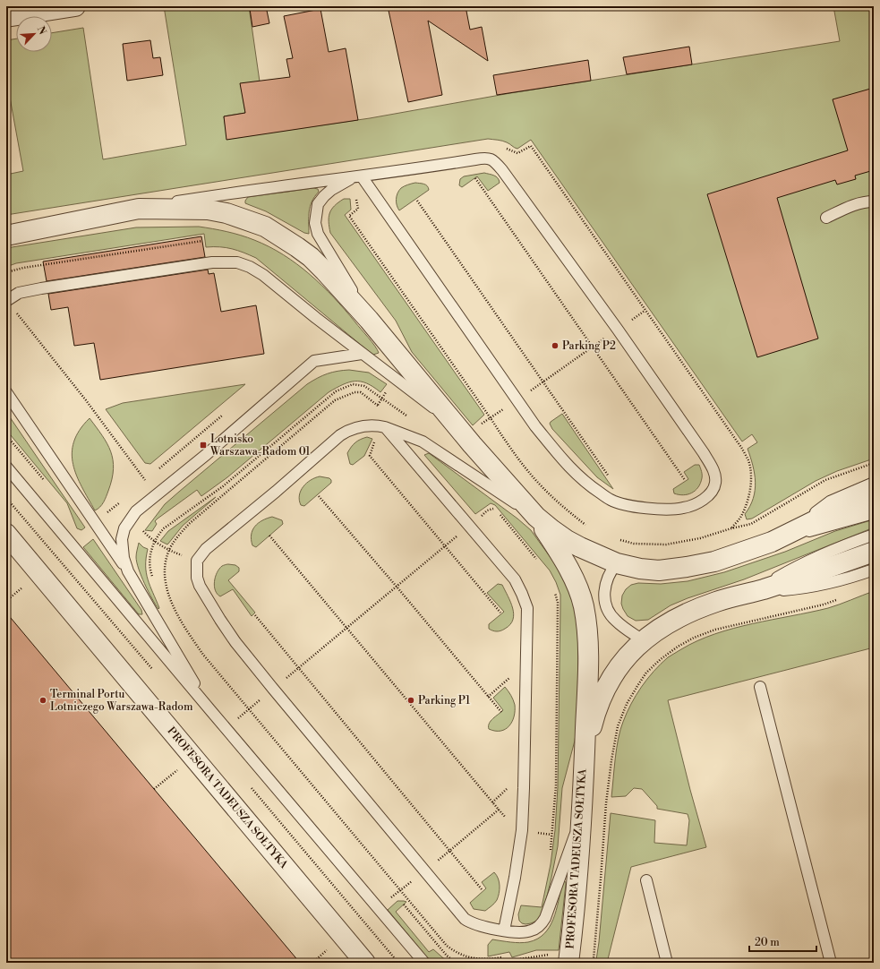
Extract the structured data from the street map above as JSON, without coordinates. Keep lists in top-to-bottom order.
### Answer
{
  "streets": {
    "street": ["PROFESORA TADEUSZA SOŁTYKA"]
  },
  "places": {
    "other": ["Parking P2", "Terminal Portu Lotniczego Warszawa-Radom", "Parking P1"],
    "transit": ["Lotnisko Warszawa-Radom 01"]
  },
  "scale_bar": "20 m",
  "north": "top right"
}
